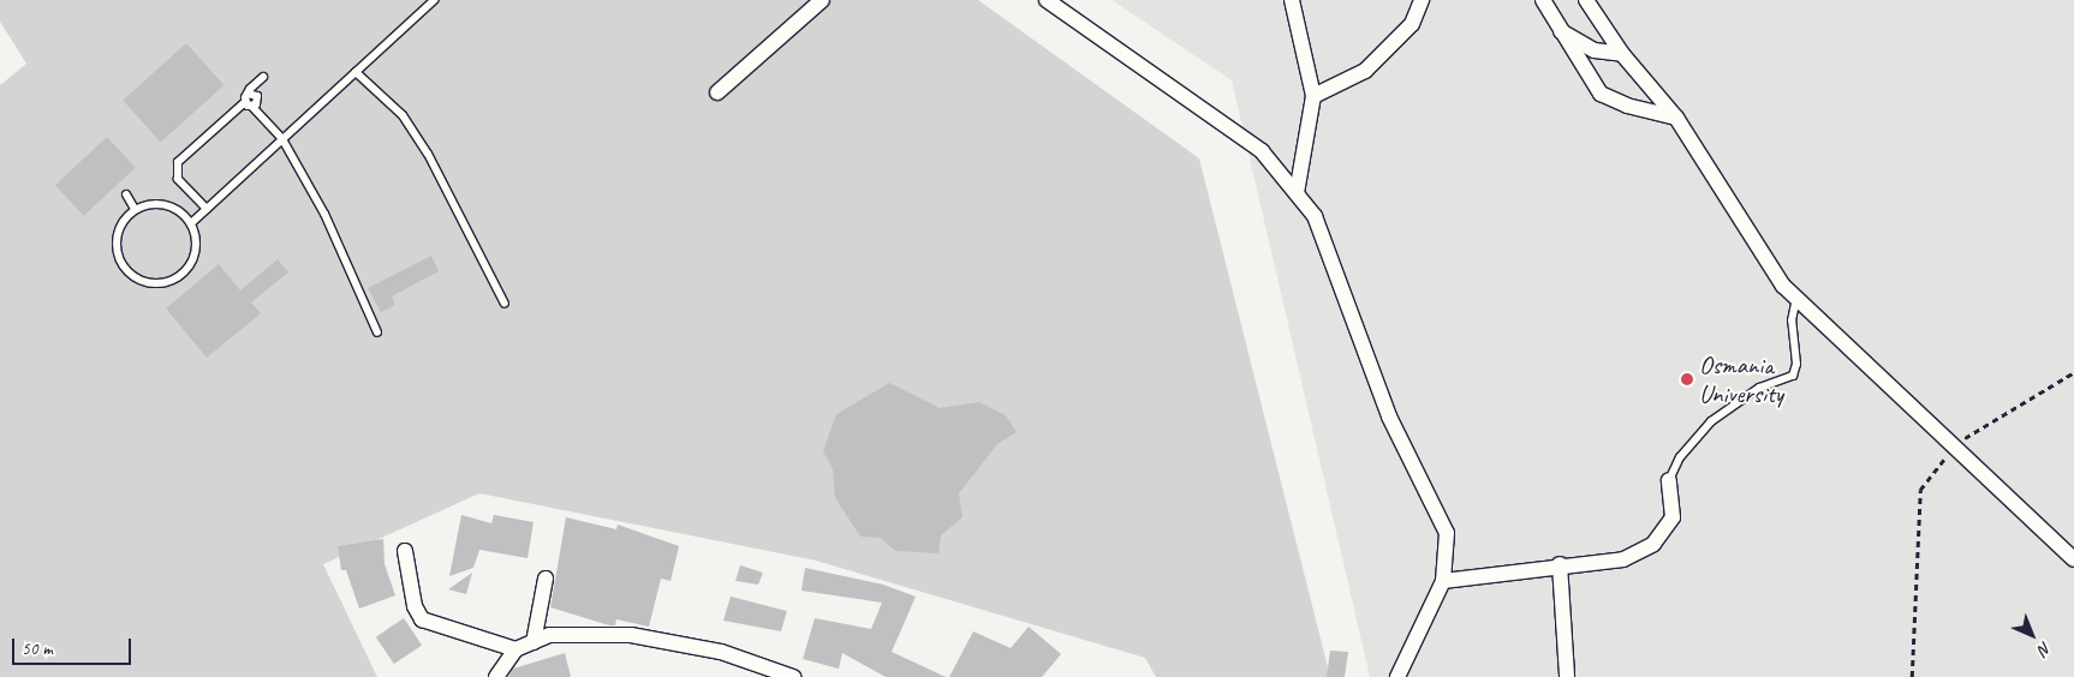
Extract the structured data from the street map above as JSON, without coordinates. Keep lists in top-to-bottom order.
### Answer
{
  "places": ["Osmania University"],
  "scale_bar": "50 m",
  "north": "bottom right"
}
